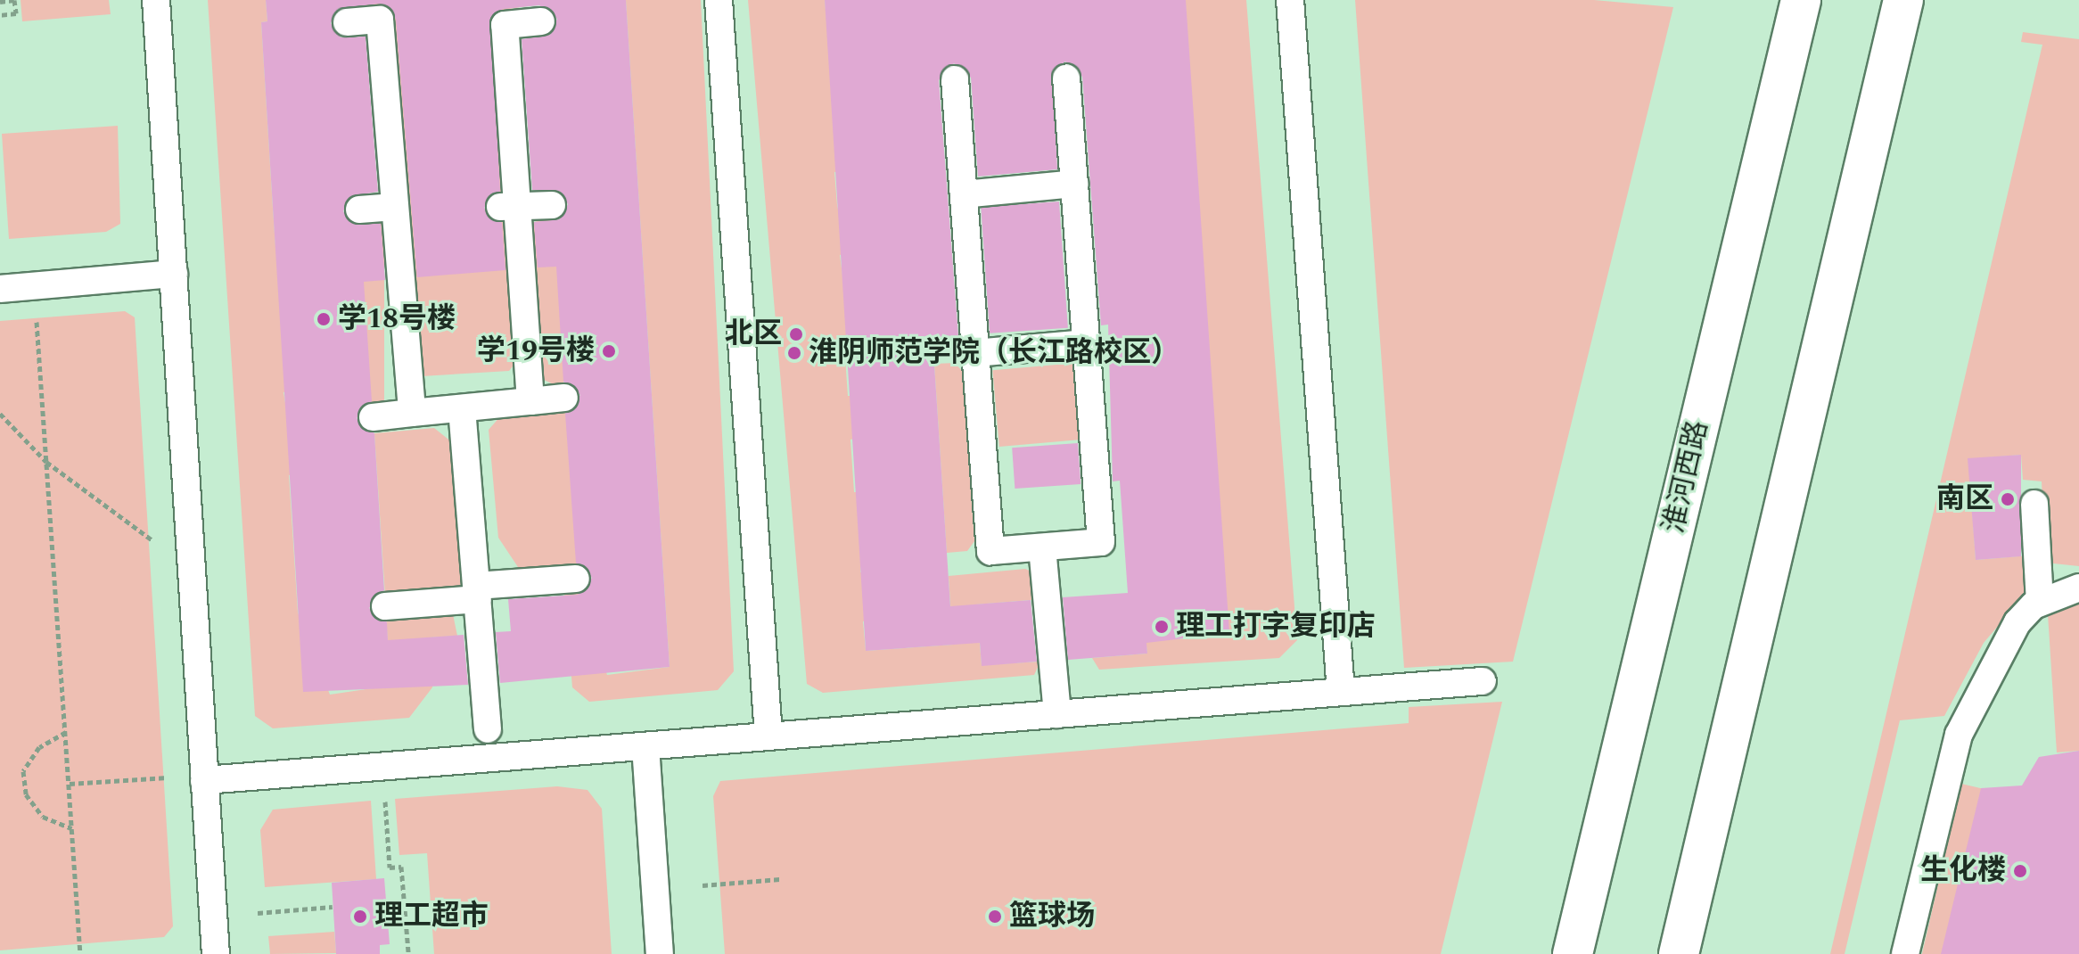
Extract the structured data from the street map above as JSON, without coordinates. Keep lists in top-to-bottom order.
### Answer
{
  "streets": {
    "main road": ["淮河西路"]
  },
  "places": [
    "学18号楼",
    "北区",
    "学19号楼",
    "淮阴师范学院（长江路校区）",
    "南区",
    "理工打字复印店",
    "生化楼",
    "理工超市",
    "篮球场"
  ]
}
